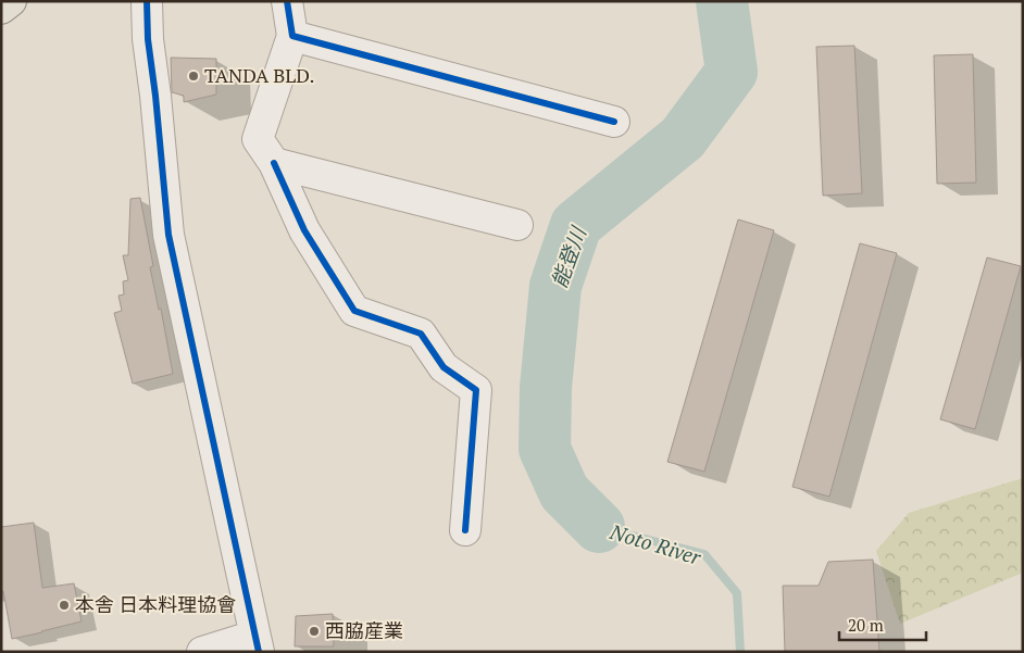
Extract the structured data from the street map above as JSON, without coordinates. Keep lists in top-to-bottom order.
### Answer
{
  "water": ["能登川", "Noto River"],
  "places": ["TANDA BLD.", "本舎 日本料理協會", "西脇産業"],
  "scale_bar": "20 m"
}
